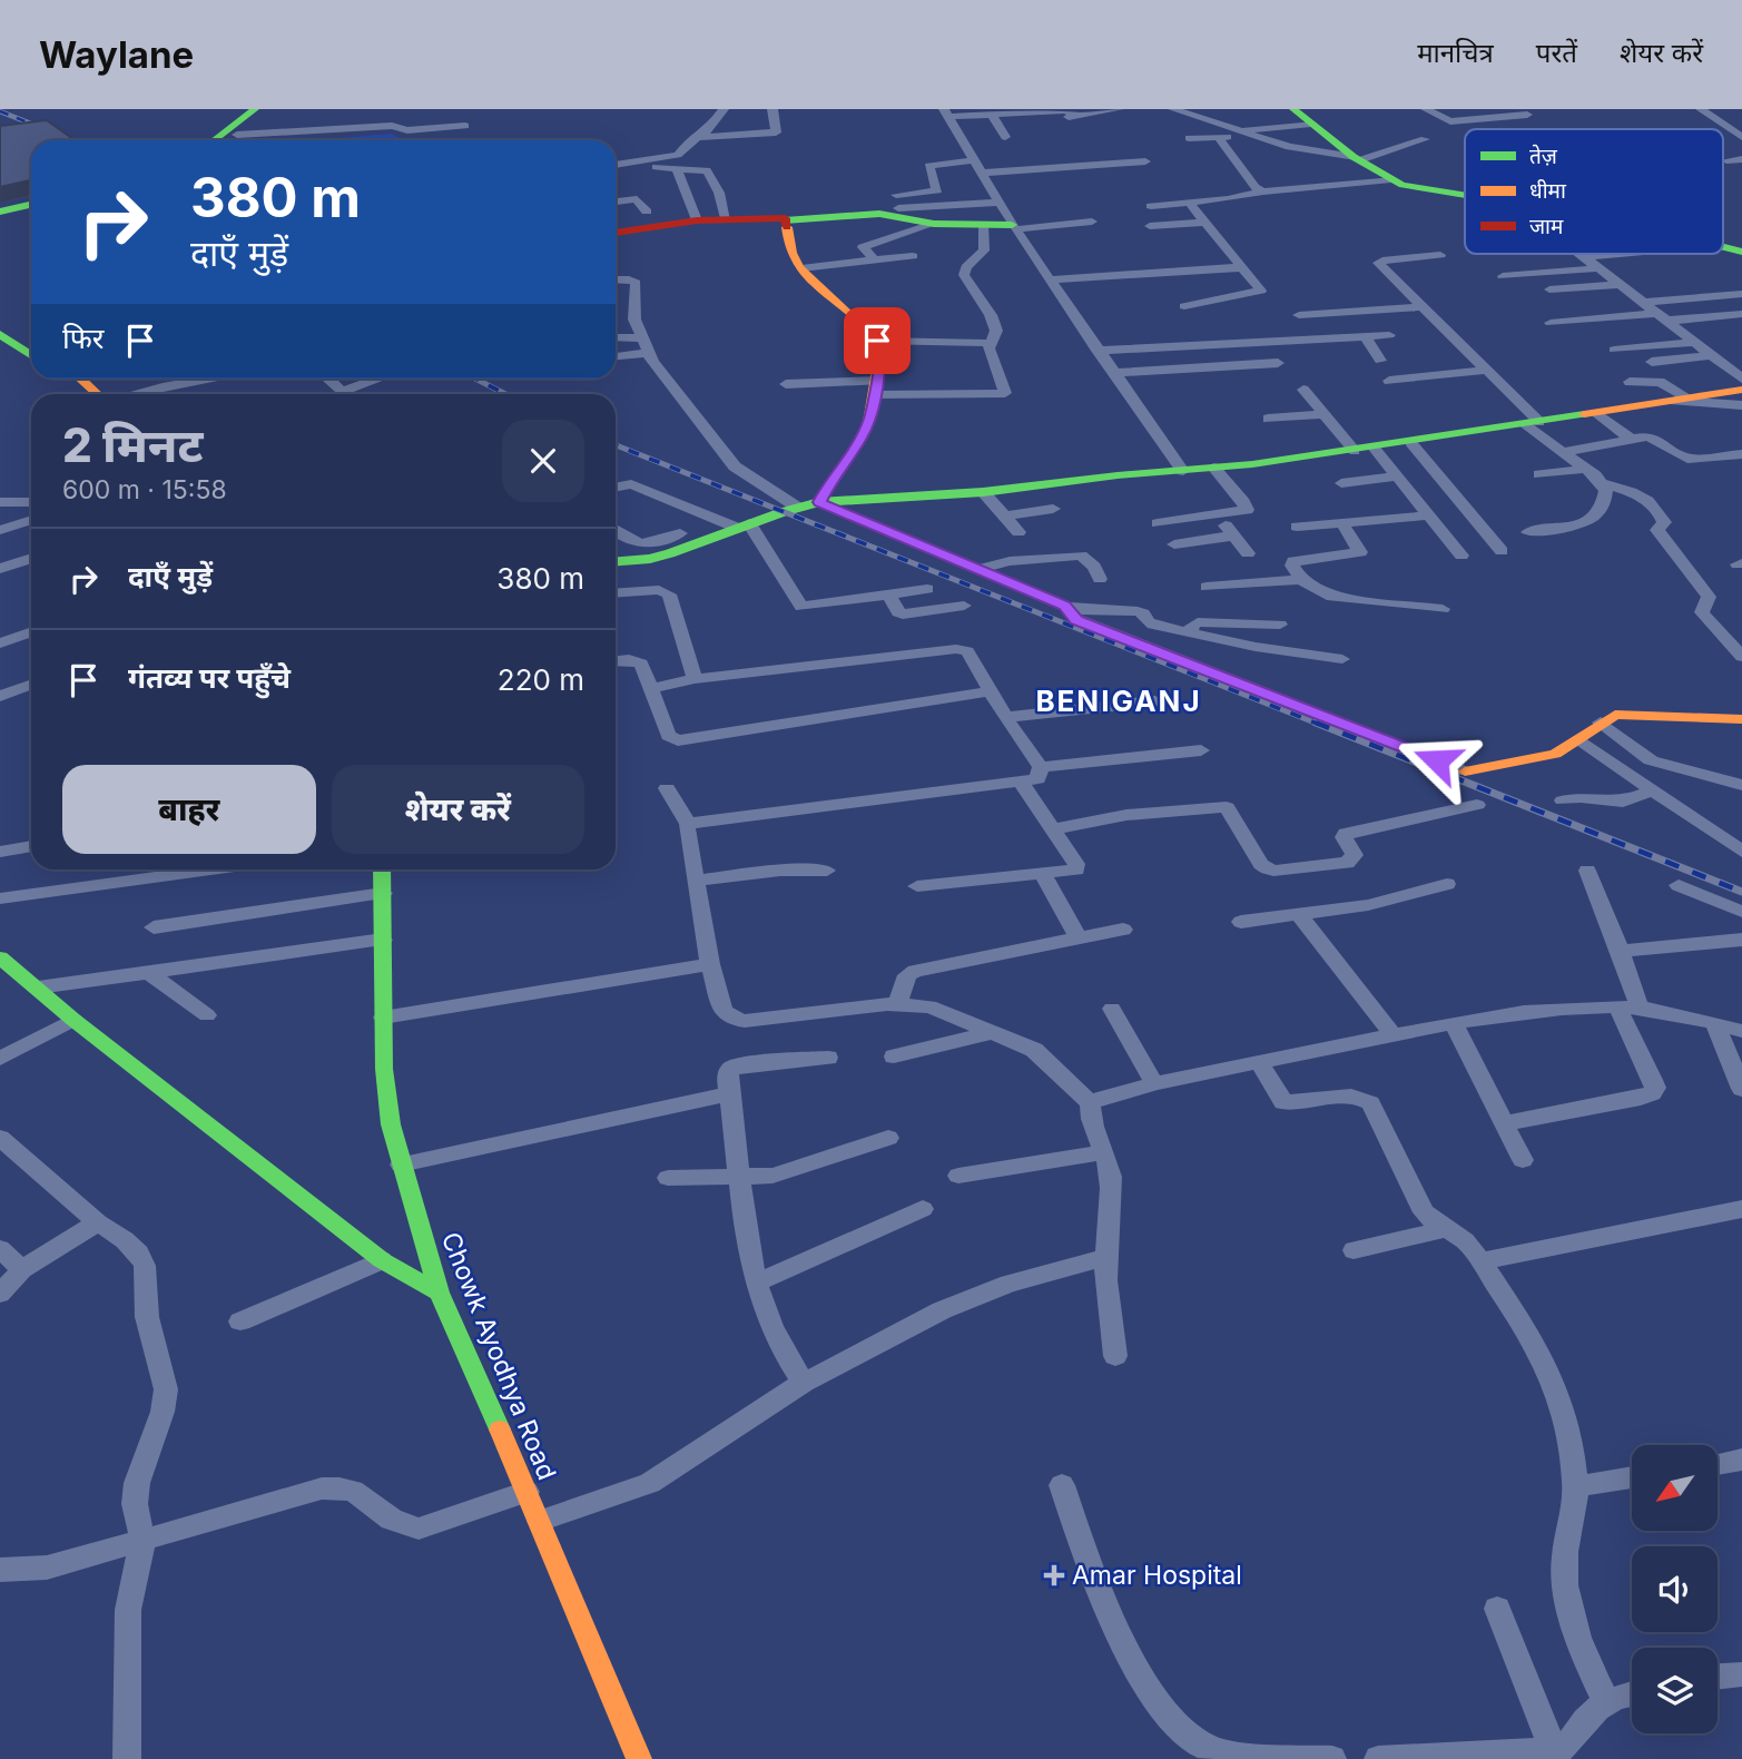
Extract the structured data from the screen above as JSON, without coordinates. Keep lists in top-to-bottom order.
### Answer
{
  "streets": {
    "main road": ["Chowk Ayodhya Road"]
  },
  "districts": ["BENIGANJ"],
  "places": {
    "health": ["Amar Hospital"]
  },
  "legend": ["तेज़", "धीमा", "जाम"],
  "north": "bottom left",
  "page": {
    "header": "Waylane",
    "nav": ["मानचित्र", "परतें", "शेयर करें"],
    "turn": ["380 m", "दाएँ मुड़ें"],
    "then": "फिर",
    "heading": ["2 मिनट", "600 m · 15:58"],
    "list": [
      {
        "name": "दाएँ मुड़ें",
        "value": "380 m"
      },
      {
        "name": "गंतव्य पर पहुँचे",
        "value": "220 m"
      }
    ],
    "buttons": ["बाहर", "शेयर करें"]
  }
}
